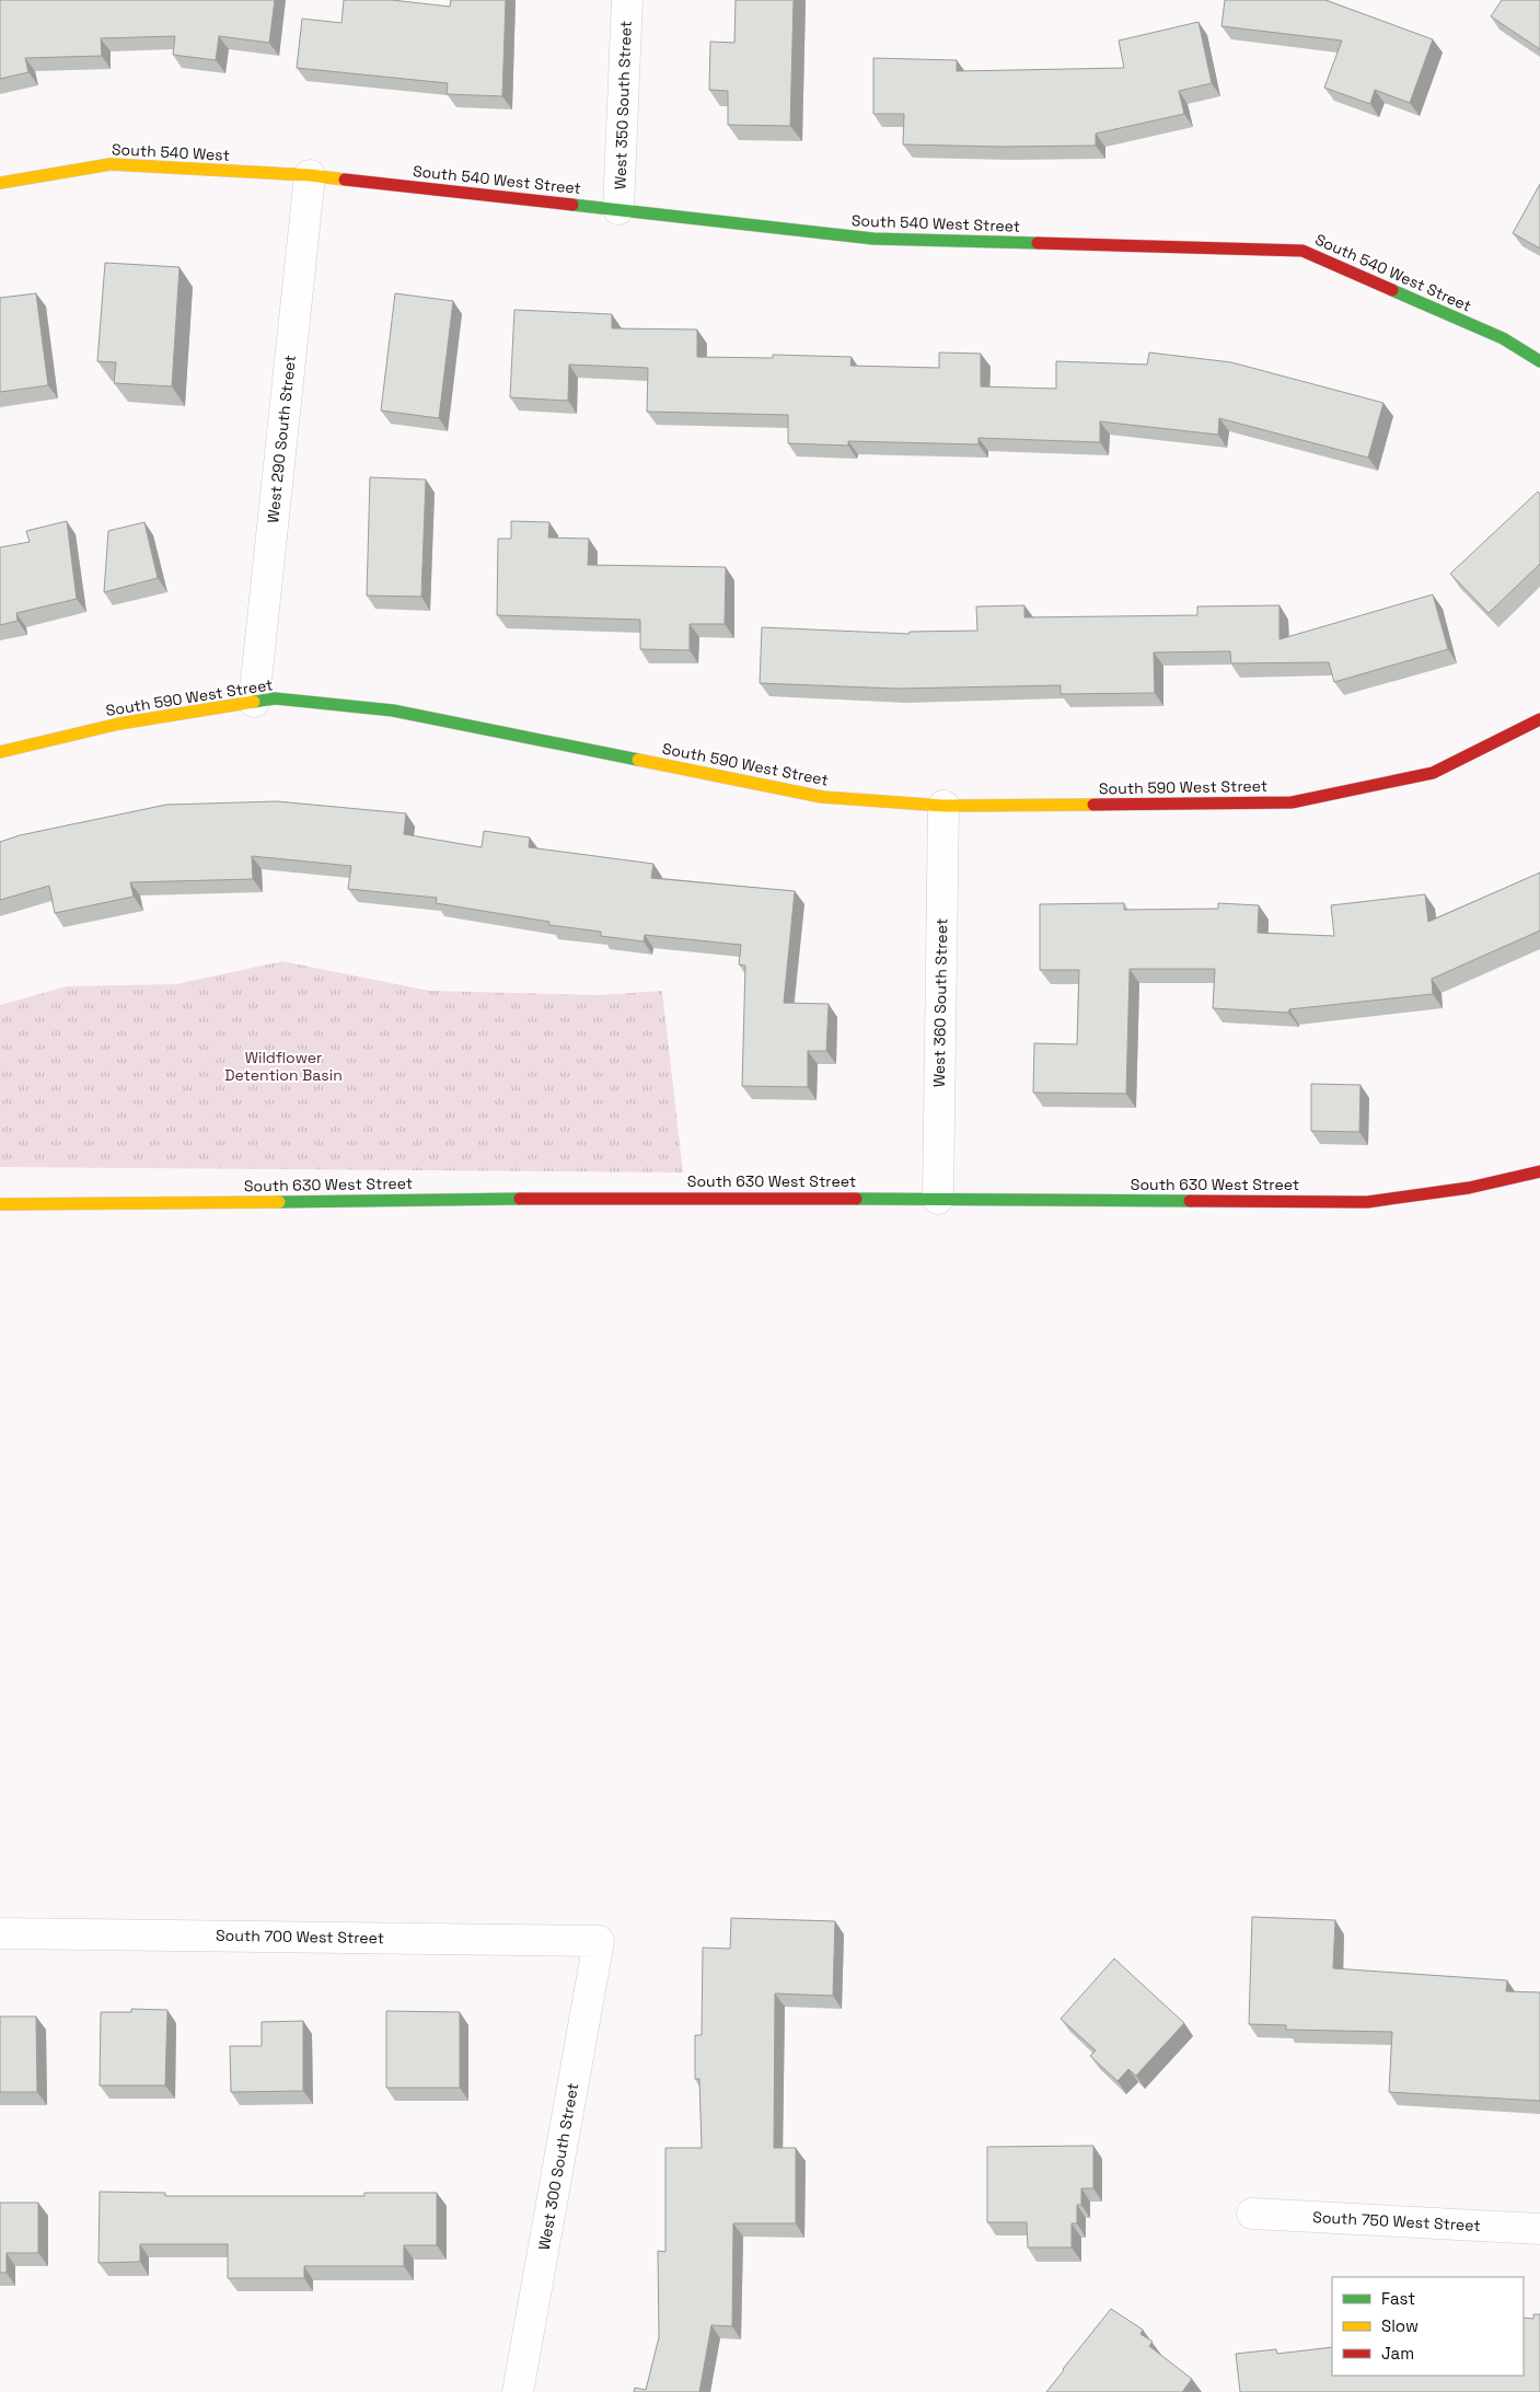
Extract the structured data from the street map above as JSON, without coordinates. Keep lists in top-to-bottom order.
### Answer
{
  "streets": {
    "street": [
      "West 350 South Street",
      "South 540 West",
      "South 540 West Street",
      "West 290 South Street",
      "South 590 West Street",
      "West 360 South Street",
      "South 630 West Street",
      "South 700 West Street",
      "West 300 South Street",
      "South 750 West Street"
    ]
  },
  "crossings": [
    ["West 350 South Street", "South 540 West Street"],
    ["South 540 West", "South 540 West Street"],
    ["South 540 West", "West 290 South Street"],
    ["South 540 West Street", "West 290 South Street"],
    ["West 290 South Street", "South 590 West Street"],
    ["South 590 West Street", "West 360 South Street"],
    ["West 360 South Street", "South 630 West Street"],
    ["South 700 West Street", "West 300 South Street"]
  ],
  "parks": ["Wildflower Detention Basin"],
  "legend": ["Fast", "Slow", "Jam"]
}
